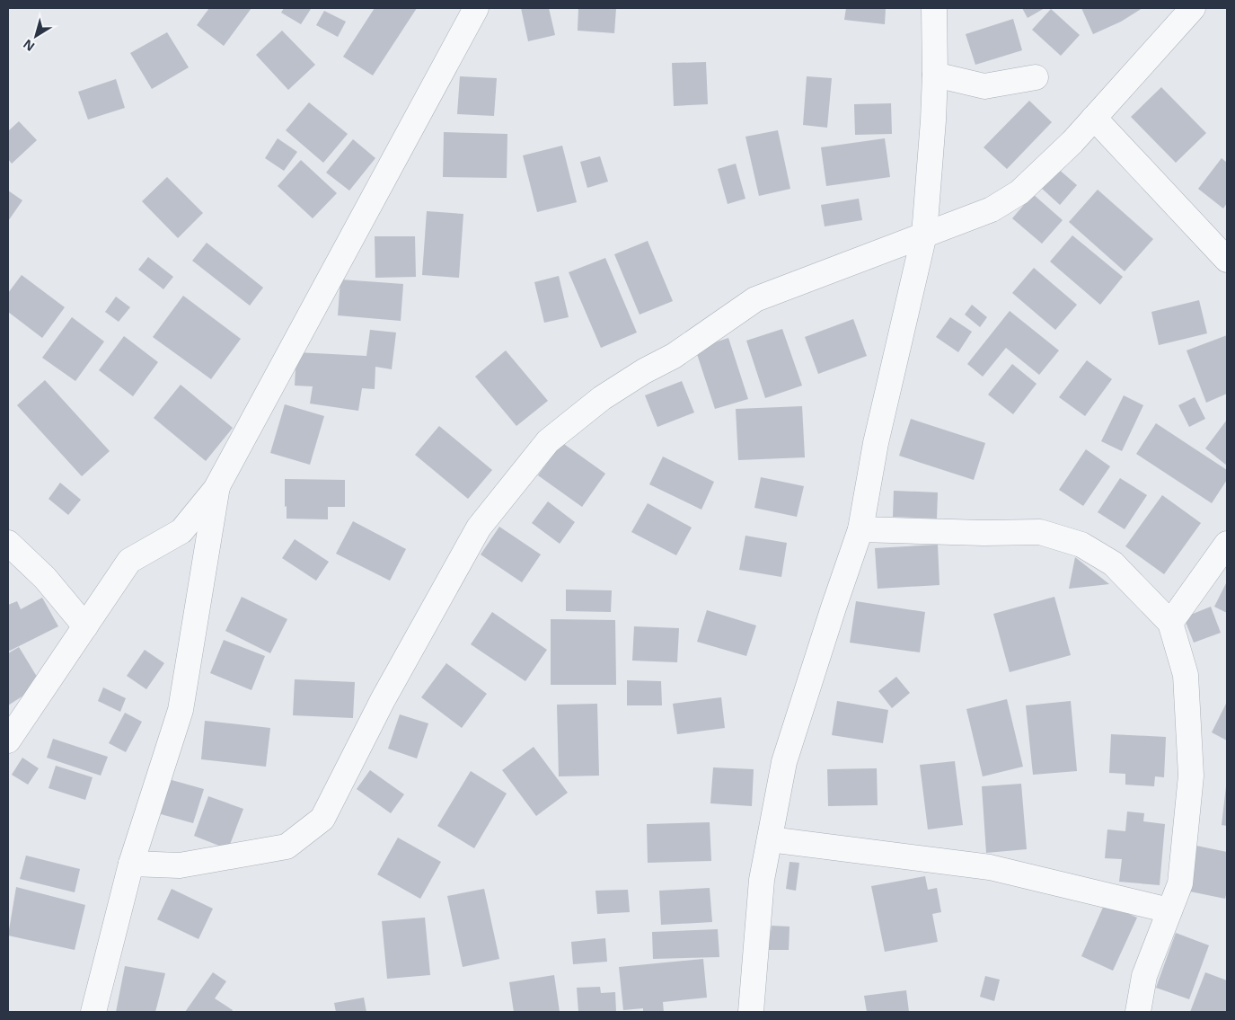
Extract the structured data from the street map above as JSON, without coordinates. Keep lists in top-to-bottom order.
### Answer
{
  "north": "bottom left"
}
